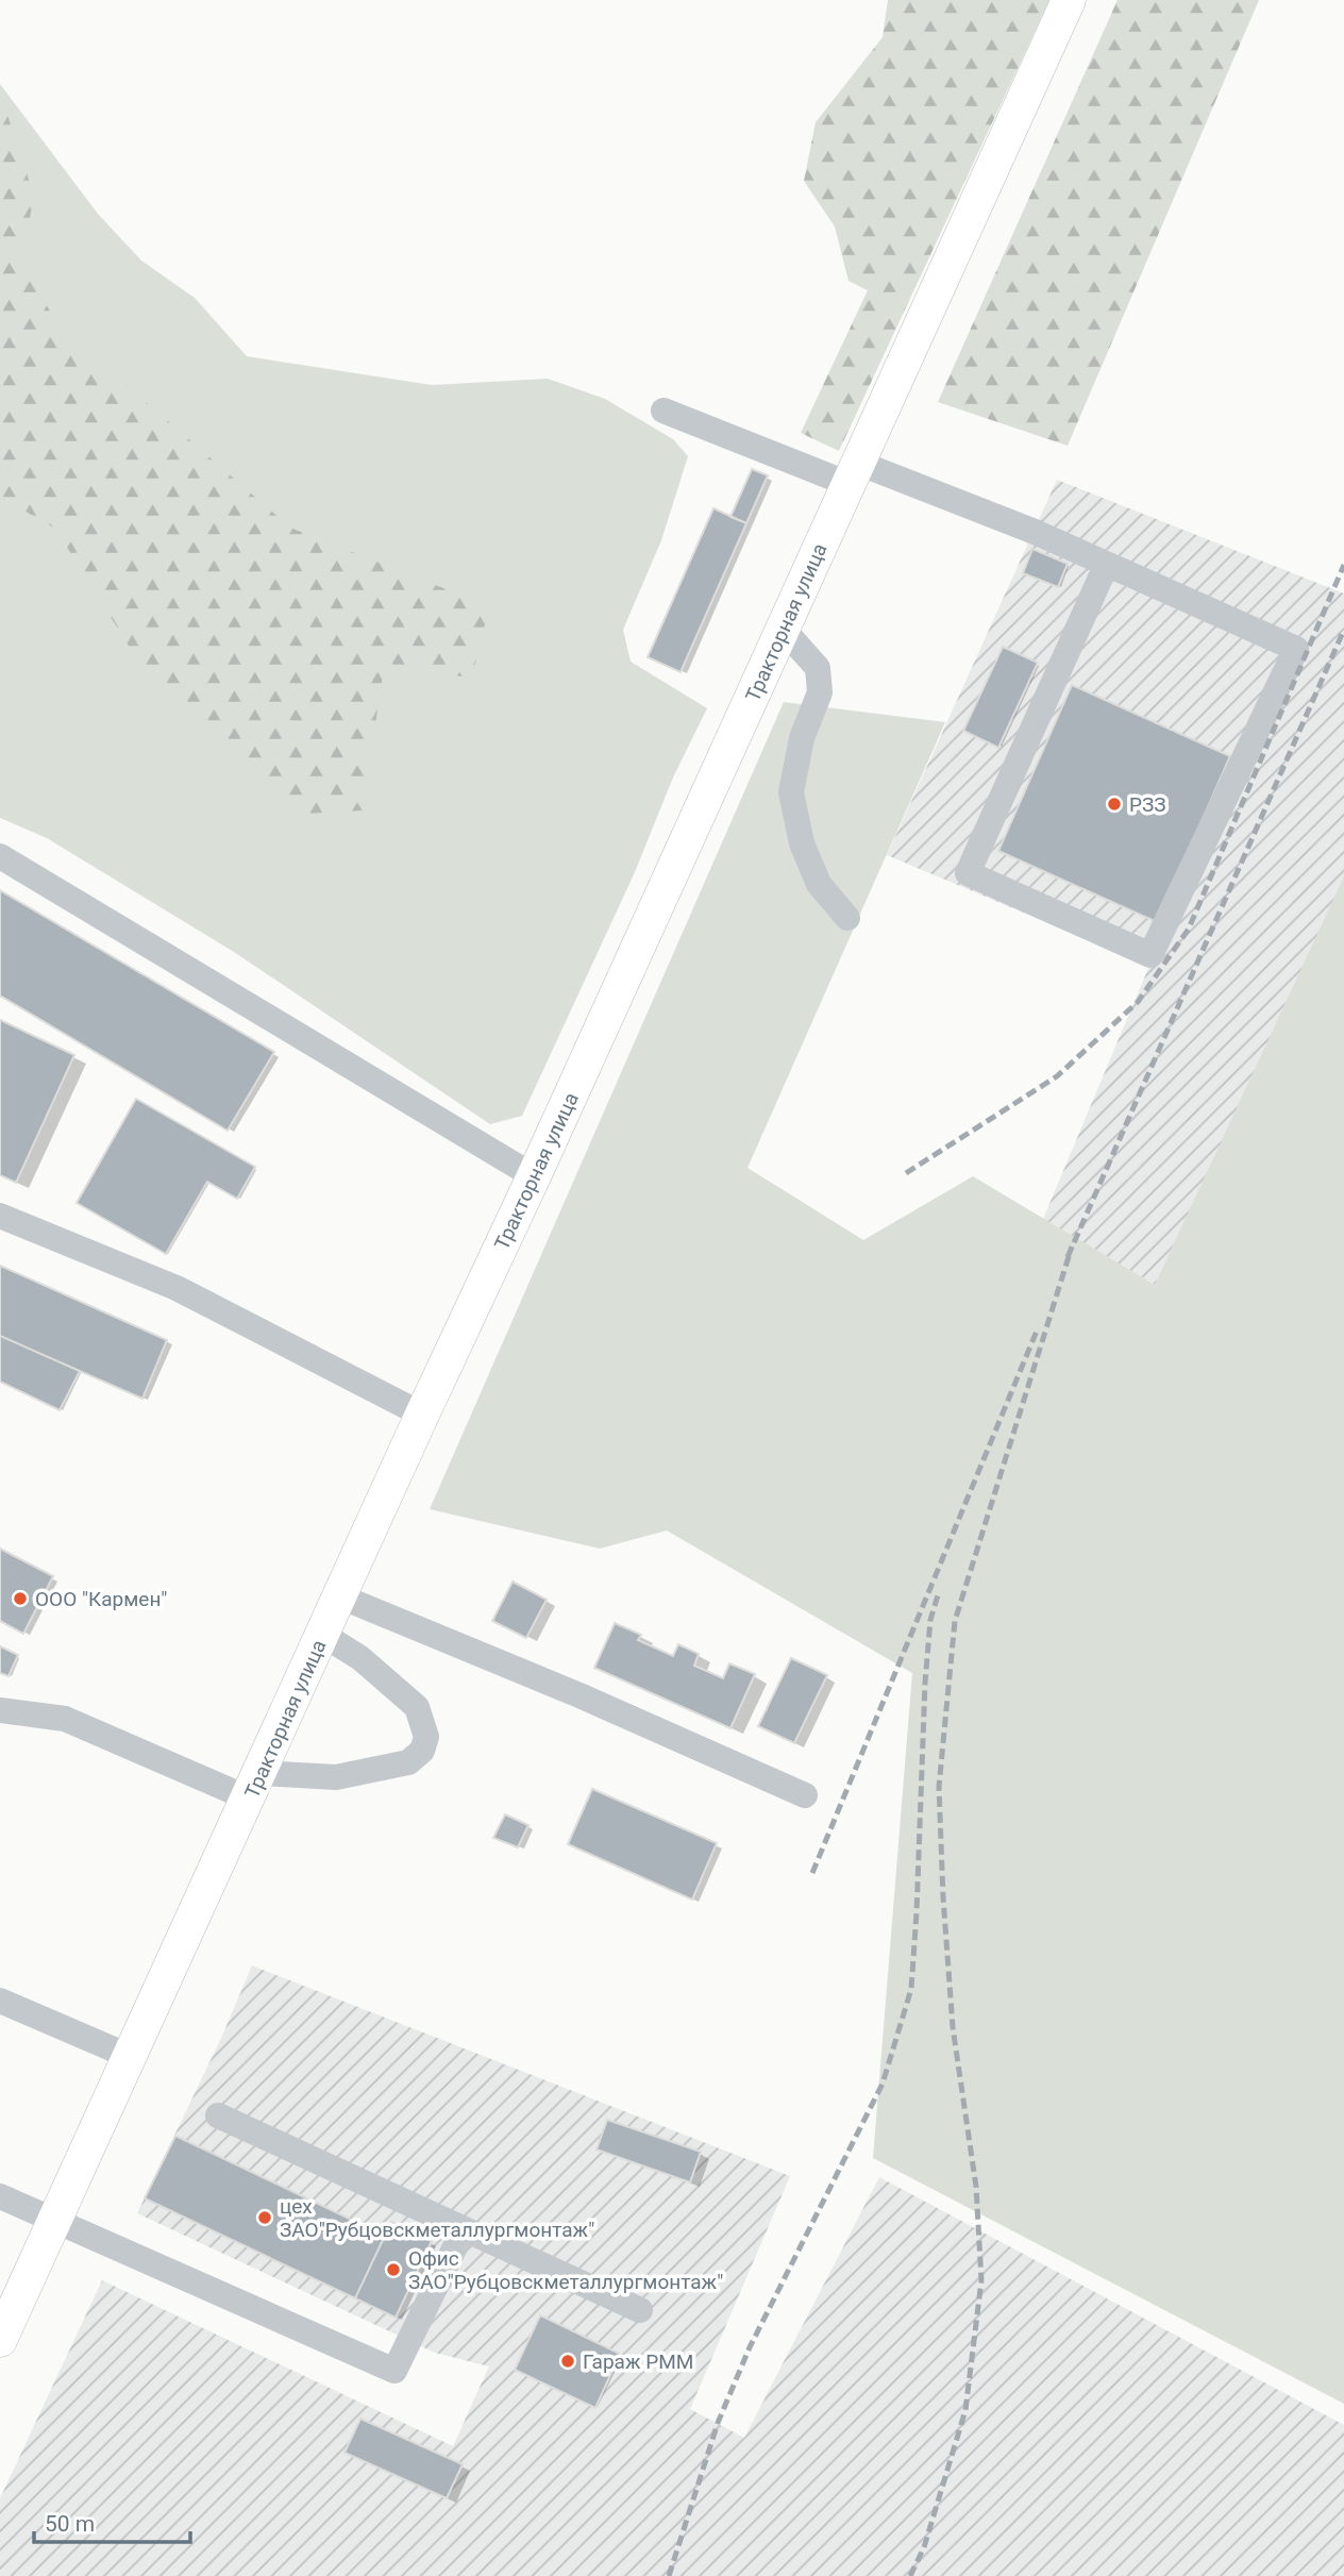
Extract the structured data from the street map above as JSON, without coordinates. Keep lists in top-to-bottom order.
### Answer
{
  "streets": {
    "main road": ["Тракторная улица"]
  },
  "places": [
    "РЗЗ",
    "ООО \"Кармен\"",
    "цех ЗАО\"Рубцовскметаллургмонтаж\"",
    "Офис ЗАО\"Рубцовскметаллургмонтаж\"",
    "Гараж РММ"
  ],
  "scale_bar": "50 m"
}
